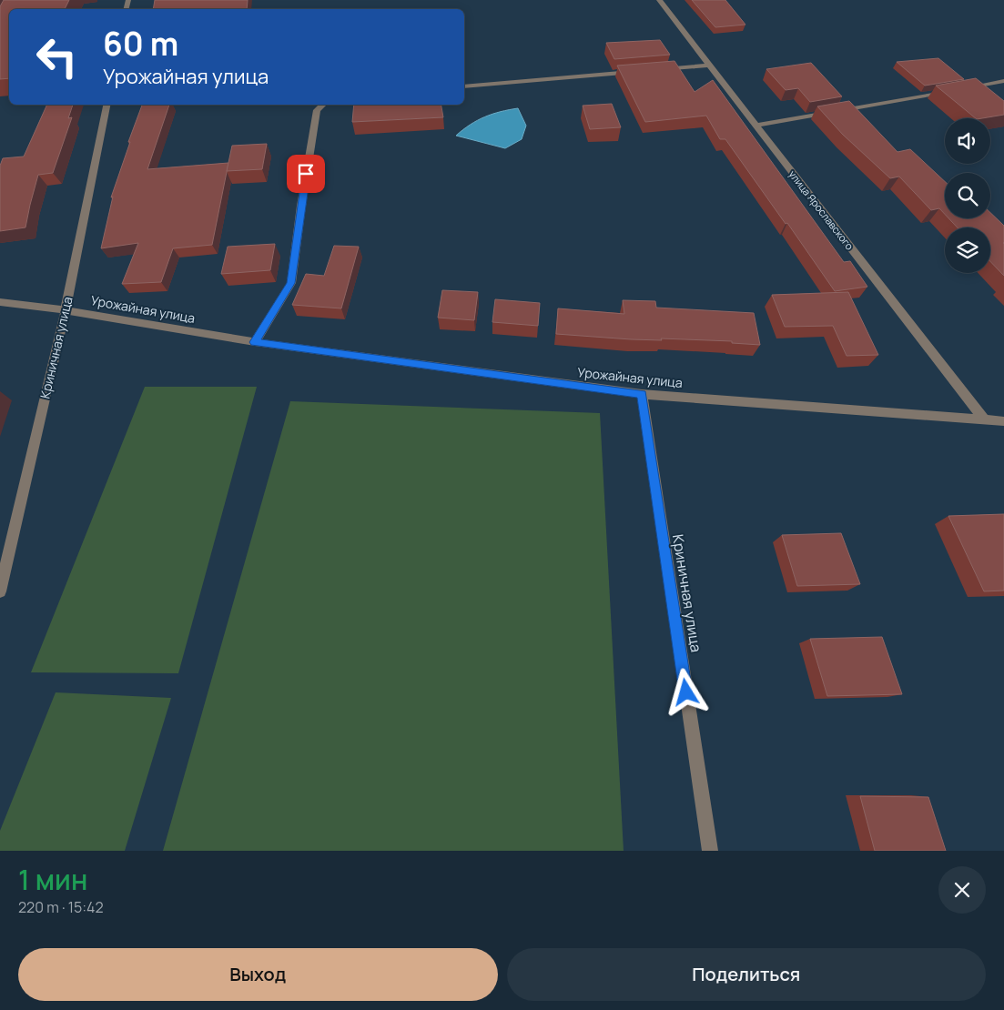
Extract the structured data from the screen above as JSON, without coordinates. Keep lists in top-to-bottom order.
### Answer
{
  "streets": {
    "street": ["улица Ярославского", "Урожайная улица", "Криничная улица"]
  },
  "crossings": [
    ["улица Ярославского", "Урожайная улица"],
    ["Урожайная улица", "Криничная улица"]
  ],
  "page": {
    "turn": ["60 m", "Урожайная улица"],
    "heading": ["1 мин", "220 m · 15:42"],
    "buttons": ["Выход", "Поделиться"]
  }
}
